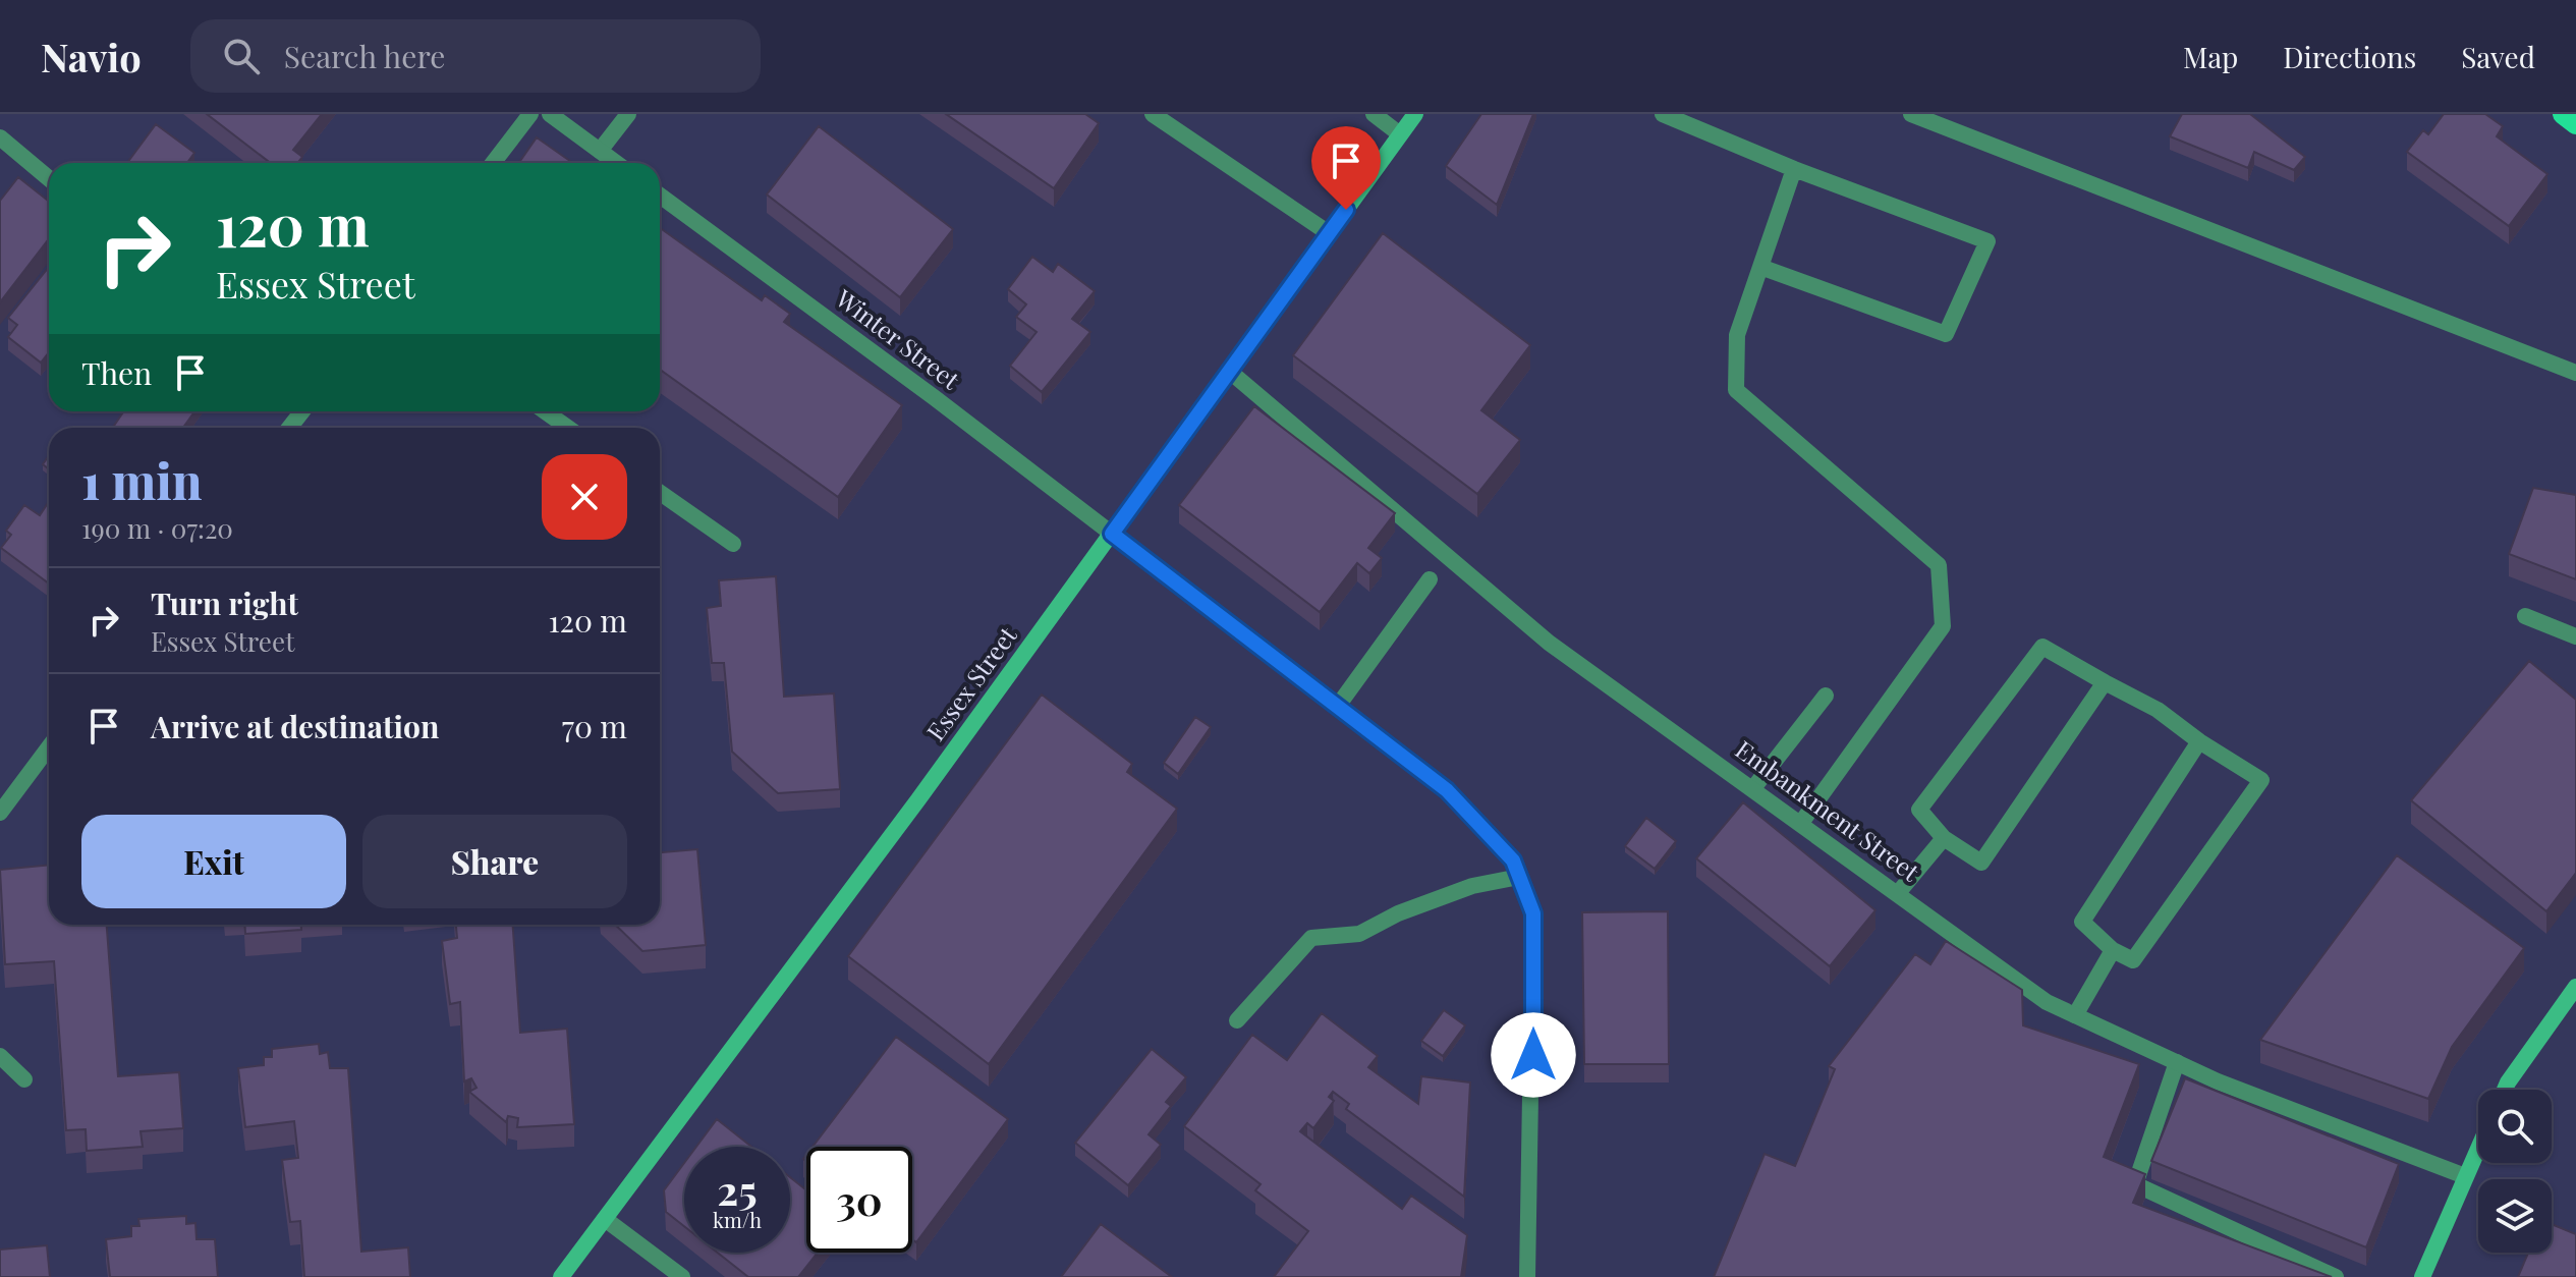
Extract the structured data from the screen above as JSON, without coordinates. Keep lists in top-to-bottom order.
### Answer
{
  "streets": {
    "main road": ["Essex Street"],
    "street": ["Winter Street", "Embankment Street"]
  },
  "crossings": [
    ["Winter Street", "Essex Street"],
    ["Essex Street", "Embankment Street"]
  ],
  "page": {
    "header": "Navio",
    "search": "Search here",
    "nav": ["Map", "Directions", "Saved"],
    "turn": ["120 m", "Essex Street"],
    "then": "Then",
    "heading": ["1 min", "190 m · 07:20"],
    "list": [
      {
        "name": "Turn right",
        "note": "Essex Street",
        "value": "120 m"
      },
      {
        "name": "Arrive at destination",
        "value": "70 m"
      }
    ],
    "buttons": ["Exit", "Share"],
    "speed": "25 km/h",
    "limit": "30"
  }
}
